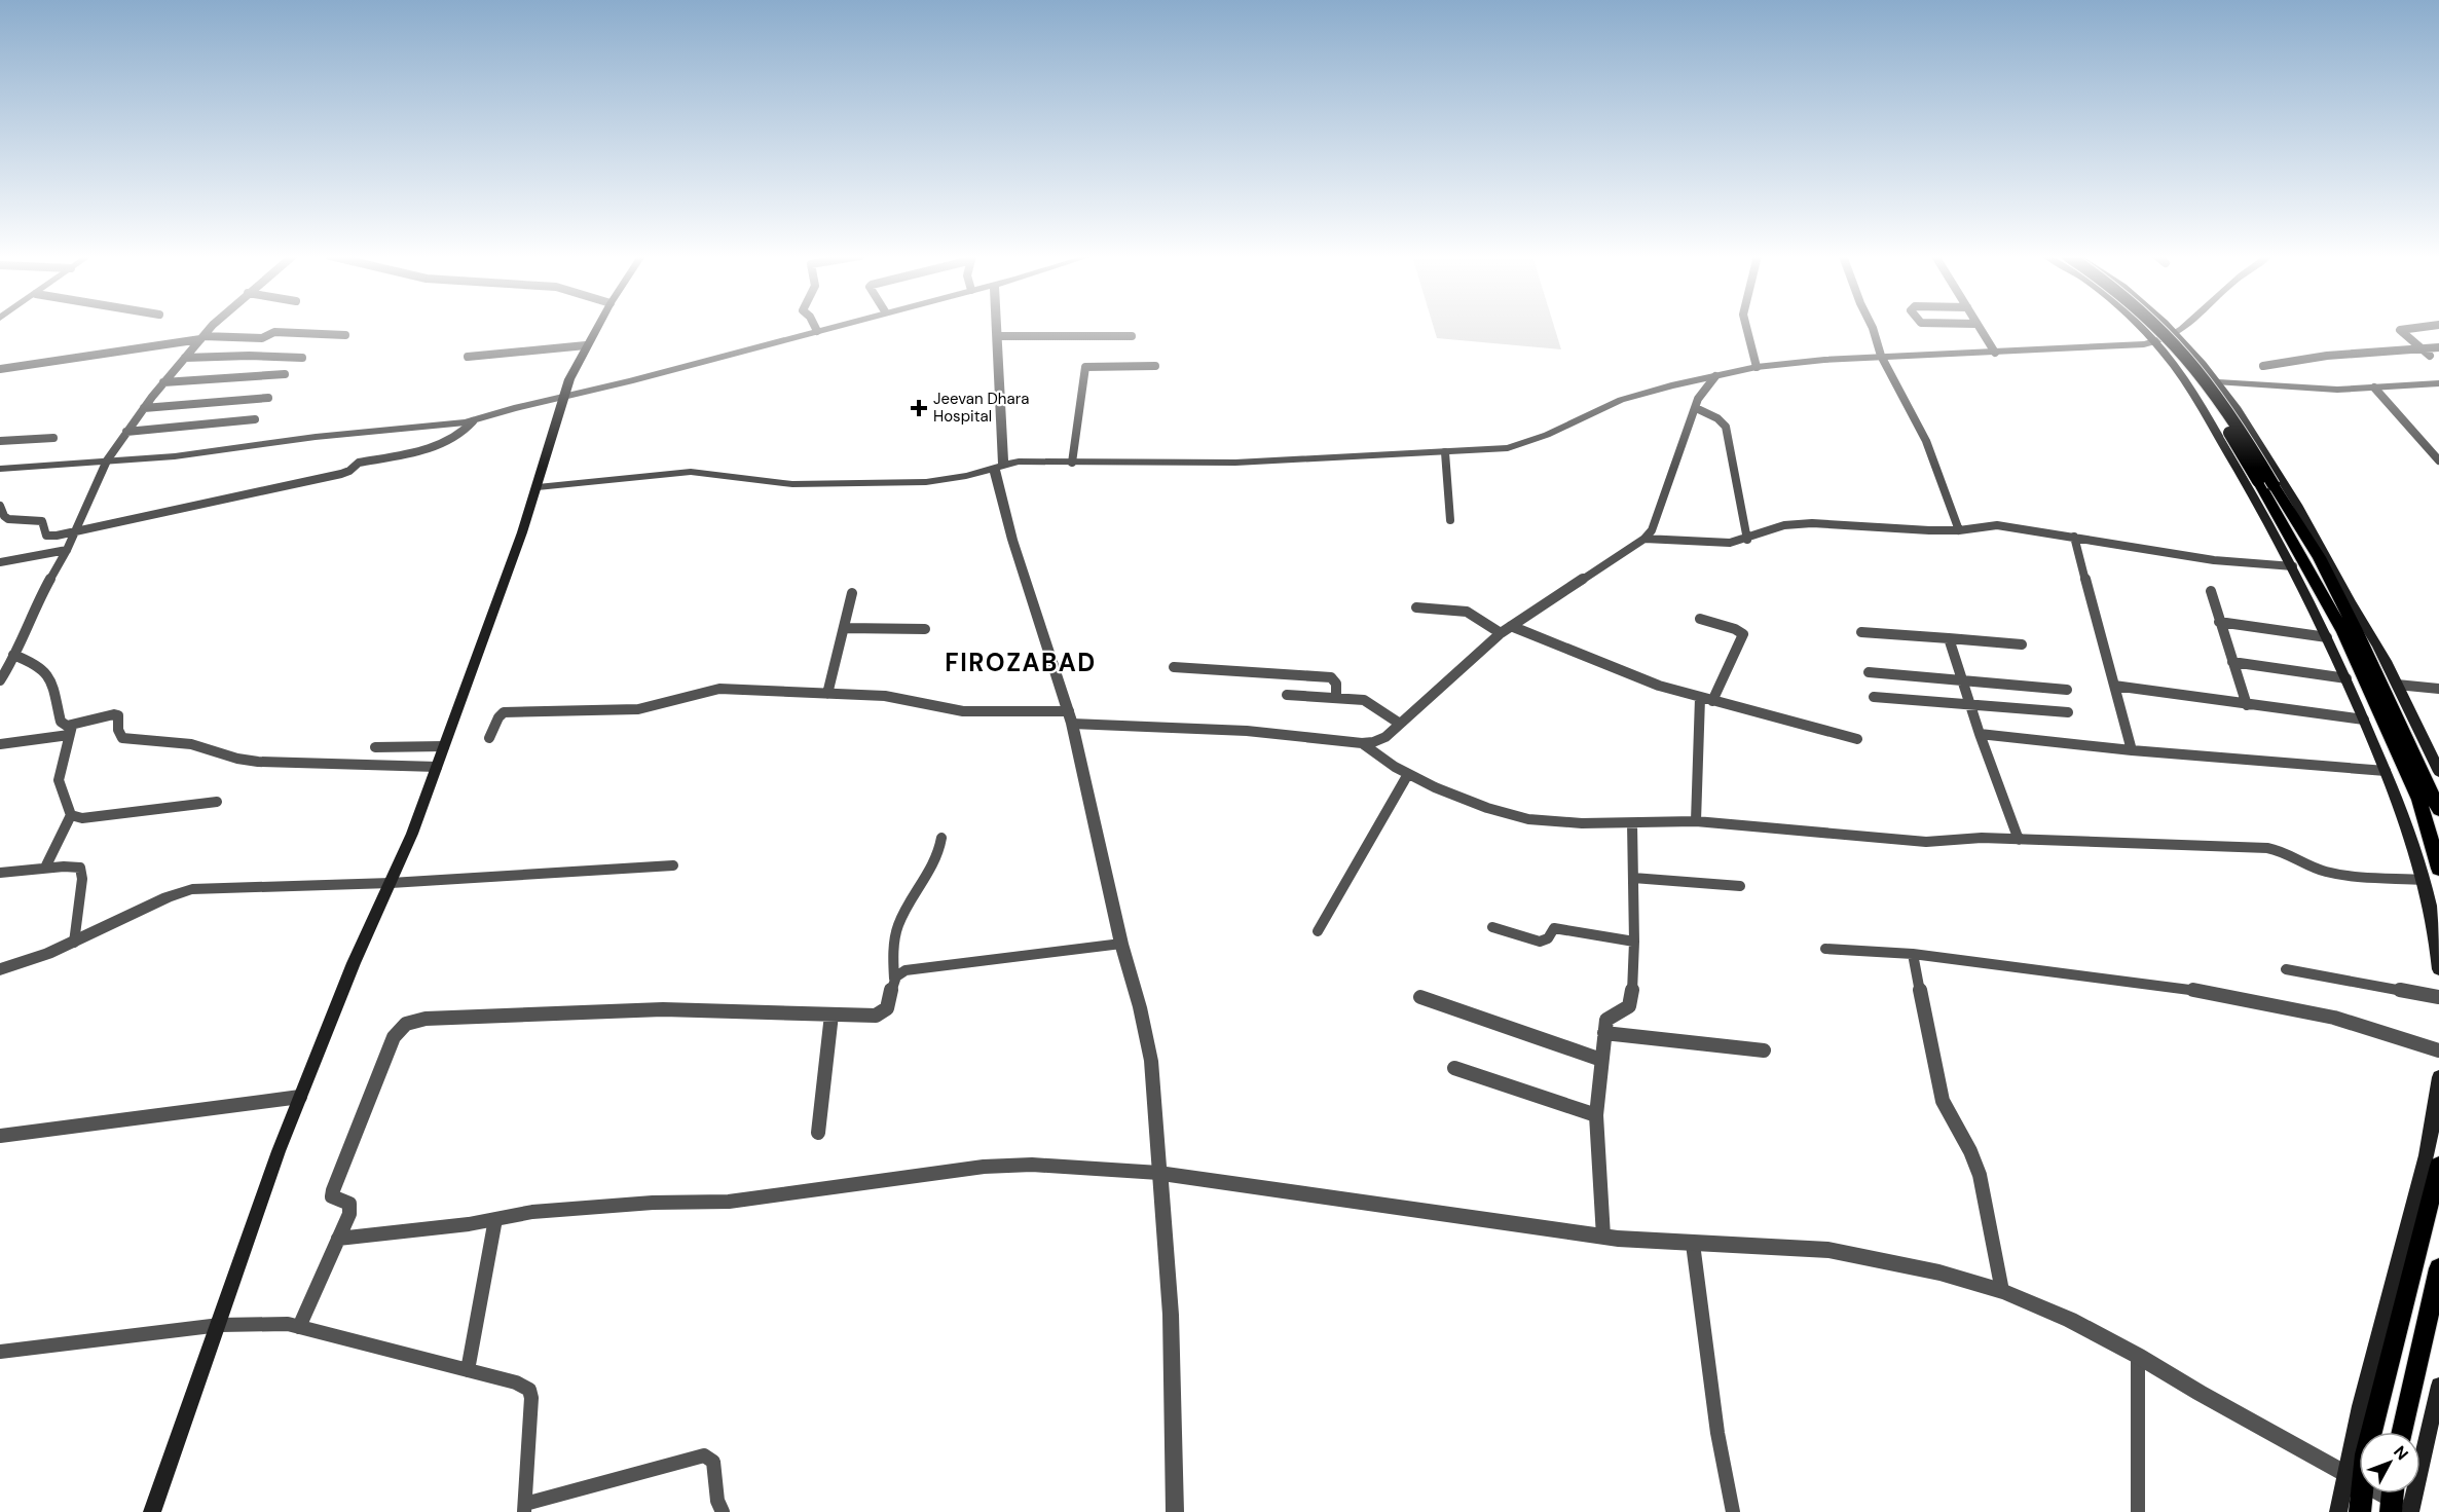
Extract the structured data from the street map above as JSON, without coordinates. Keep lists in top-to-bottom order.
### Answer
{
  "districts": ["FIROZABAD"],
  "places": {
    "health": ["Jeevan Dhara Hospital"]
  },
  "north": "top right"
}
